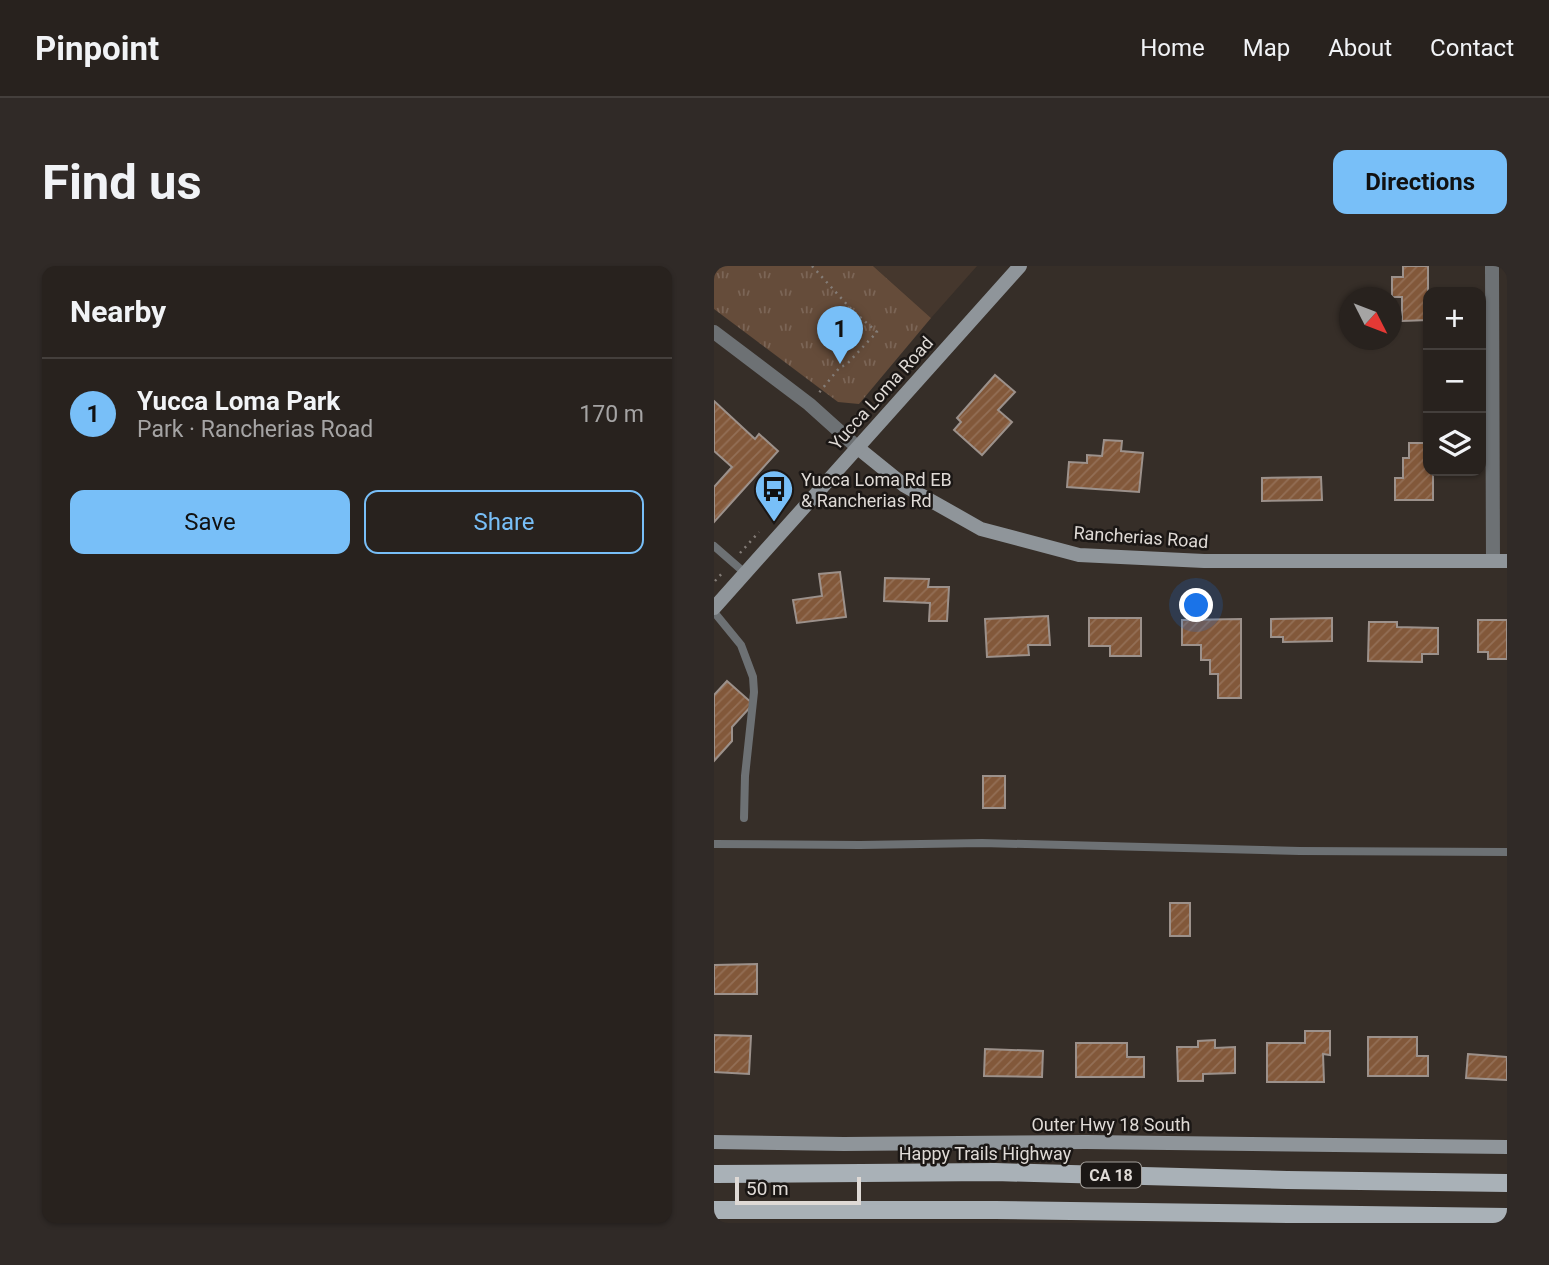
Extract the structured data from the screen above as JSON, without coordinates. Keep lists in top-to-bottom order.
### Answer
{
  "streets": {
    "main road": ["Happy Trails Highway", "CA 18"],
    "street": ["Yucca Loma Road", "Rancherias Road", "Outer Hwy 18 South"]
  },
  "crossings": [
    ["Yucca Loma Road", "Rancherias Road"]
  ],
  "places": {
    "bus stop": ["Yucca Loma Rd EB & Rancherias Rd"]
  },
  "scale_bar": "50 m",
  "north": "bottom right",
  "page": {
    "header": "Pinpoint",
    "nav": [
      "Home",
      "Map",
      "About",
      "Contact"
    ],
    "buttons": [
      "Directions",
      ["Save", "Share"]
    ],
    "title": "Find us",
    "heading": "Nearby",
    "map_buttons": ["+", "−"],
    "pins": "1",
    "list": [
      {
        "mark": "1",
        "name": "Yucca Loma Park",
        "note": "Park · Rancherias Road",
        "value": "170 m"
      }
    ],
    "scale": "50 m"
  }
}
